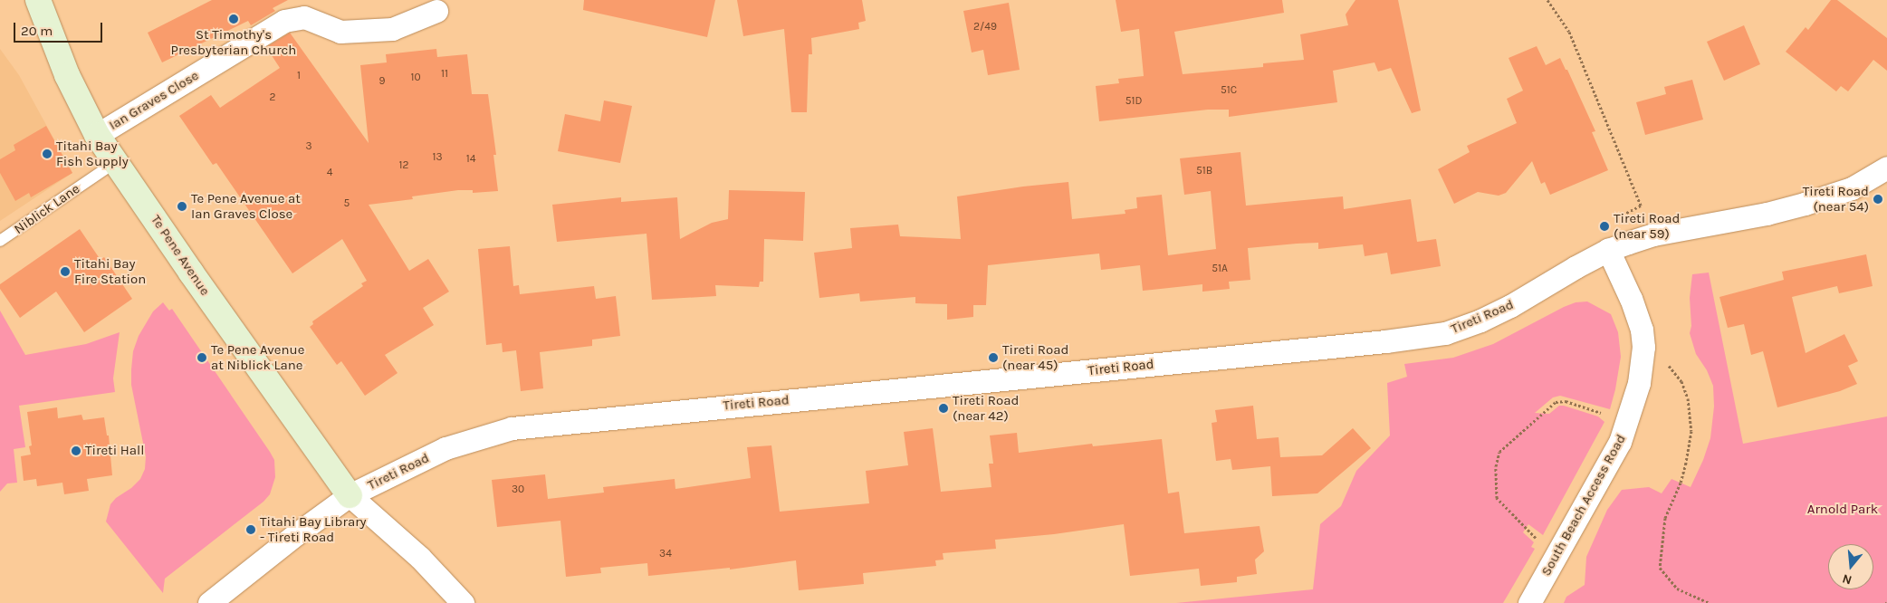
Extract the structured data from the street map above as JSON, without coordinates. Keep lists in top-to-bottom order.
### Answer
{
  "streets": {
    "street": [
      "Ian Graves Close",
      "Te Pene Avenue",
      "Tireti Road",
      "South Beach Access Road"
    ],
    "lane": ["Niblick Lane"]
  },
  "crossings": [
    ["Ian Graves Close", "Te Pene Avenue"],
    ["Niblick Lane", "Te Pene Avenue"],
    ["Te Pene Avenue", "Tireti Road"],
    ["Tireti Road", "South Beach Access Road"]
  ],
  "parks": ["Arnold Park"],
  "places": [
    "St Timothy's Presbyterian Church",
    "Titahi Bay Fish Supply",
    "Tireti Road (near 54)",
    "Te Pene Avenue at Ian Graves Close",
    "Tireti Road (near 59)",
    "Titahi Bay Fire Station",
    "Te Pene Avenue at Niblick Lane",
    "Tireti Road (near 45)",
    "Tireti Road (near 42)",
    "Tireti Hall",
    "Titahi Bay Library - Tireti Road"
  ],
  "house_numbers": [
    "2/49",
    "11",
    "1",
    "10",
    "9",
    "51C",
    "2",
    "51D",
    "3",
    "13",
    "14",
    "12",
    "51B",
    "4",
    "5",
    "51A",
    "30",
    "34"
  ],
  "scale_bar": "20 m",
  "north": "bottom"
}
